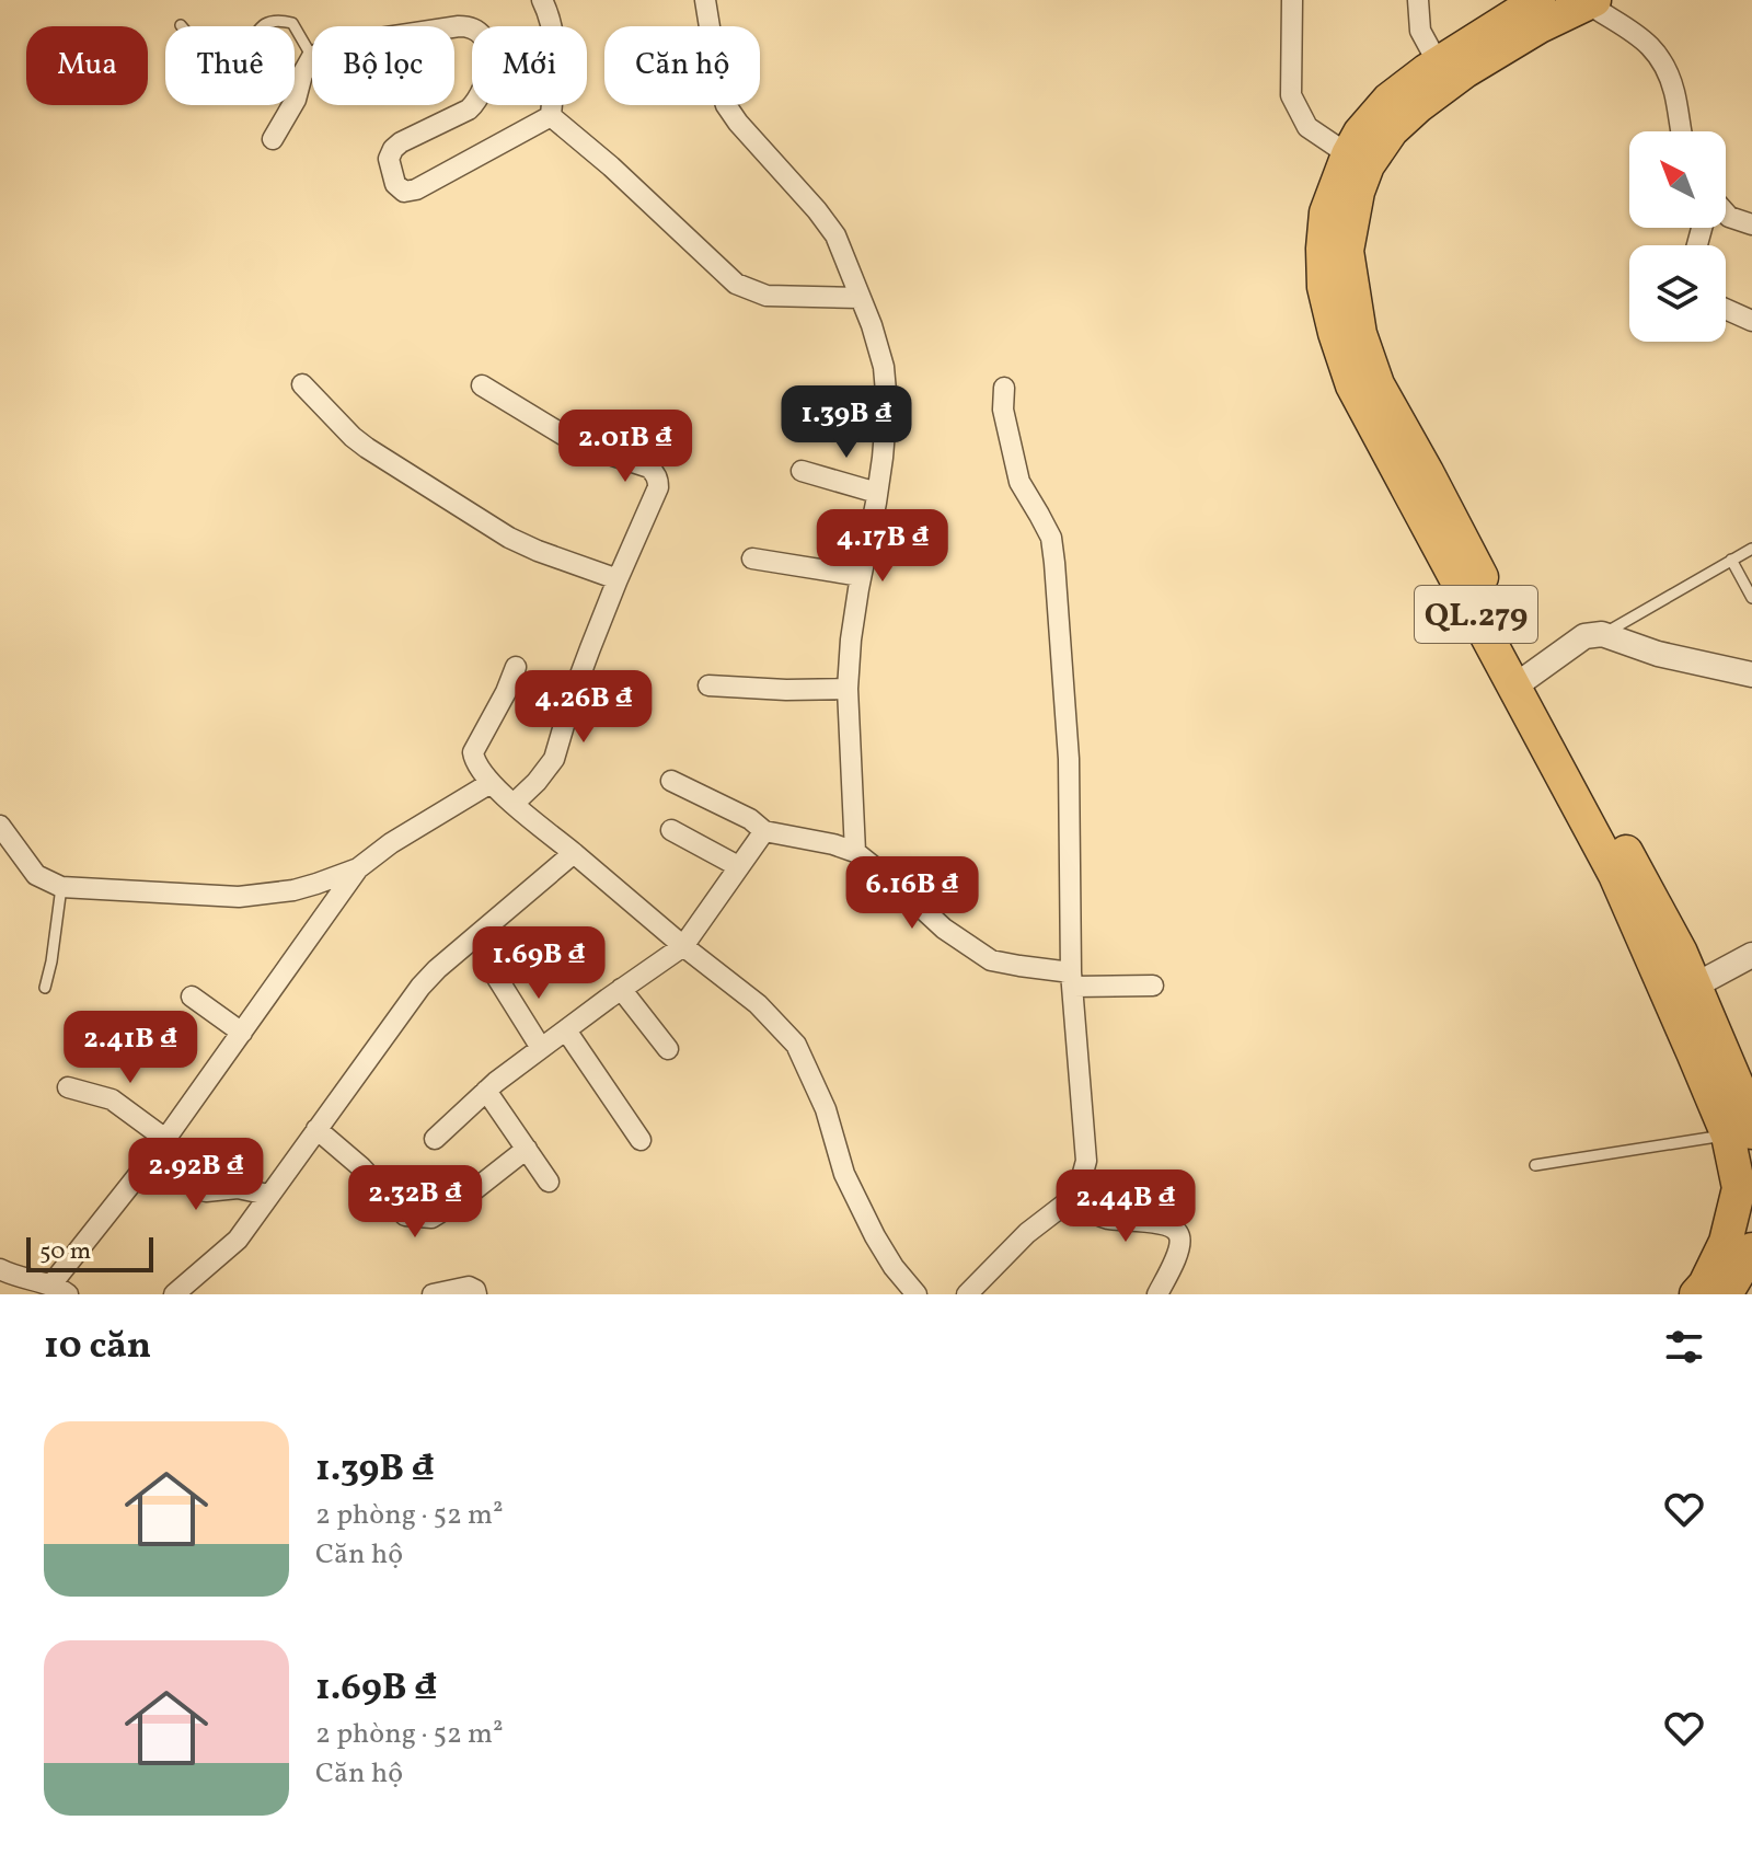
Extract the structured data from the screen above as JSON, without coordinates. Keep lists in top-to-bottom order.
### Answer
{
  "streets": {
    "highway": ["QL.279"]
  },
  "scale_bar": "50 m",
  "north": "top left",
  "page": {
    "chip": [
      "Mua",
      "Thuê",
      "Bộ lọc",
      "Mới",
      "Căn hộ"
    ],
    "price": [
      "1.39B ₫",
      "2.01B ₫",
      "4.17B ₫",
      "4.26B ₫",
      "6.16B ₫",
      "1.69B ₫",
      "2.41B ₫",
      "2.92B ₫",
      "2.32B ₫",
      "2.44B ₫"
    ],
    "scale": "50 m",
    "heading": "10 căn",
    "list": [
      {
        "name": "1.39B ₫",
        "note": "2 phòng · 52 m² · Căn hộ"
      },
      {
        "name": "1.69B ₫",
        "note": "2 phòng · 52 m² · Căn hộ"
      }
    ]
  }
}
